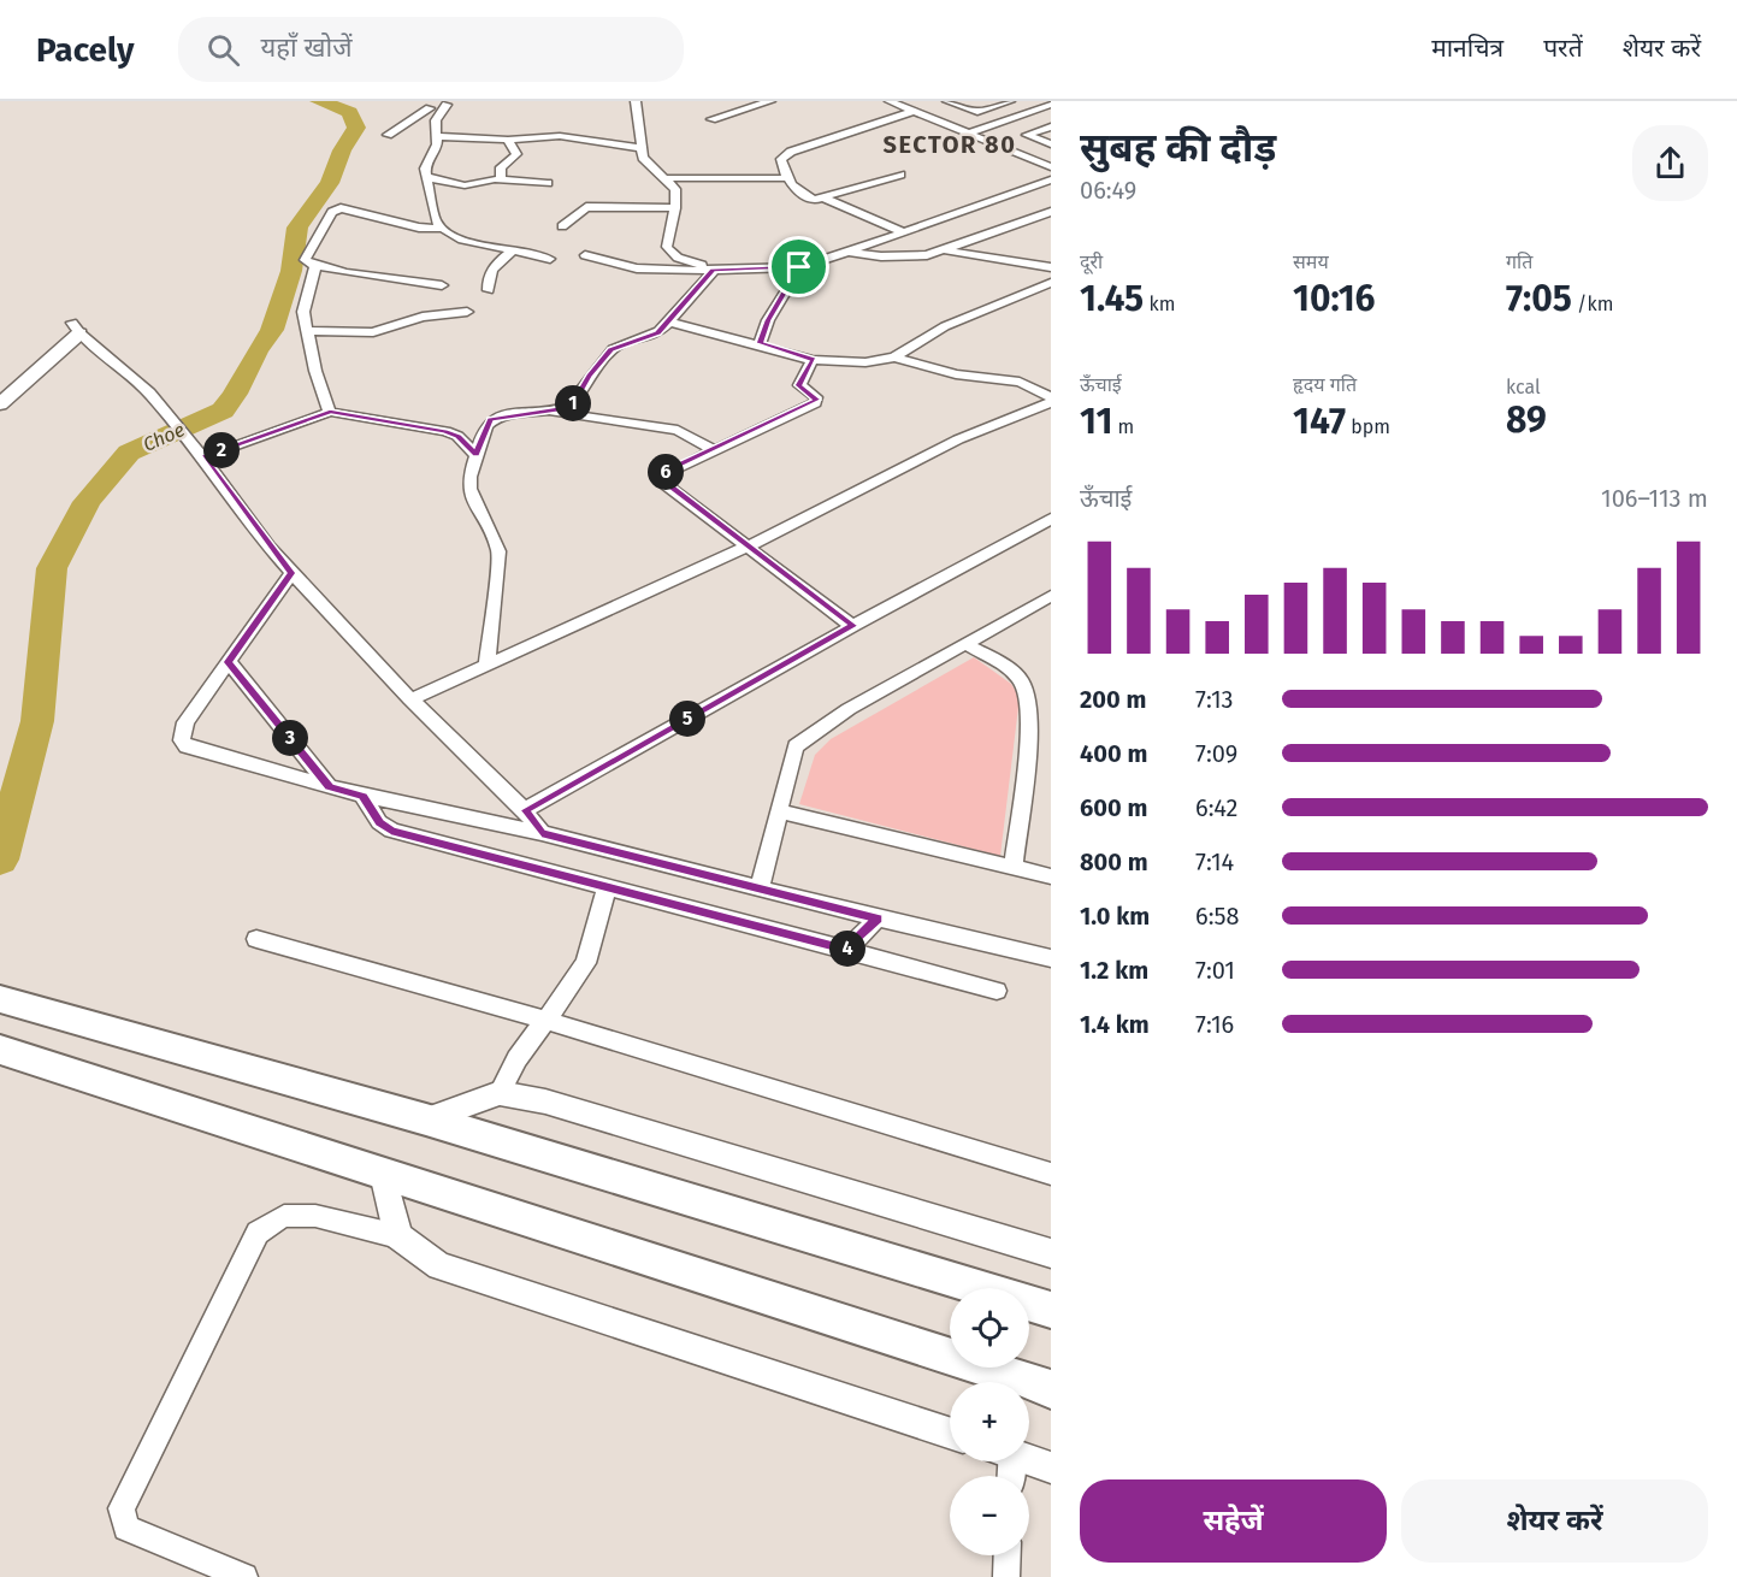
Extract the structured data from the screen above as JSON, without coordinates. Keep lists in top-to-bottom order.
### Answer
{
  "districts": ["SECTOR 80"],
  "water": ["Choe"],
  "page": {
    "header": "Pacely",
    "search": "यहाँ खोजें",
    "nav": ["मानचित्र", "परतें", "शेयर करें"],
    "heading": ["सुबह की दौड़", "06:49"],
    "stats": [
      ["दूरी", "1.45 km"],
      ["समय", "10:16"],
      ["गति", "7:05 /km"],
      ["ऊँचाई", "11 m"],
      ["हृदय गति", "147 bpm"],
      ["kcal", "89"]
    ],
    "pins": [
      "1",
      "2",
      "6",
      "5",
      "3",
      "4"
    ],
    "chart": ["ऊँचाई", "106–113 m"],
    "list": [
      {
        "name": "200 m",
        "note": "7:13"
      },
      {
        "name": "400 m",
        "note": "7:09"
      },
      {
        "name": "600 m",
        "note": "6:42"
      },
      {
        "name": "800 m",
        "note": "7:14"
      },
      {
        "name": "1.0 km",
        "note": "6:58"
      },
      {
        "name": "1.2 km",
        "note": "7:01"
      },
      {
        "name": "1.4 km",
        "note": "7:16"
      }
    ],
    "map_buttons": ["+", "−"],
    "buttons": ["सहेजें", "शेयर करें"]
  }
}
